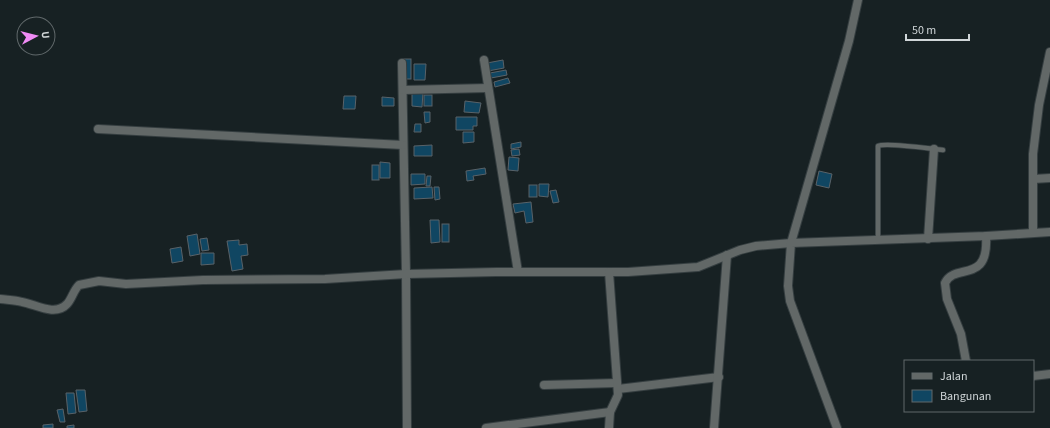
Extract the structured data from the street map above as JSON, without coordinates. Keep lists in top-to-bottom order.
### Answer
{
  "legend": ["Jalan", "Bangunan"],
  "scale_bar": "50 m",
  "north": "right"
}
